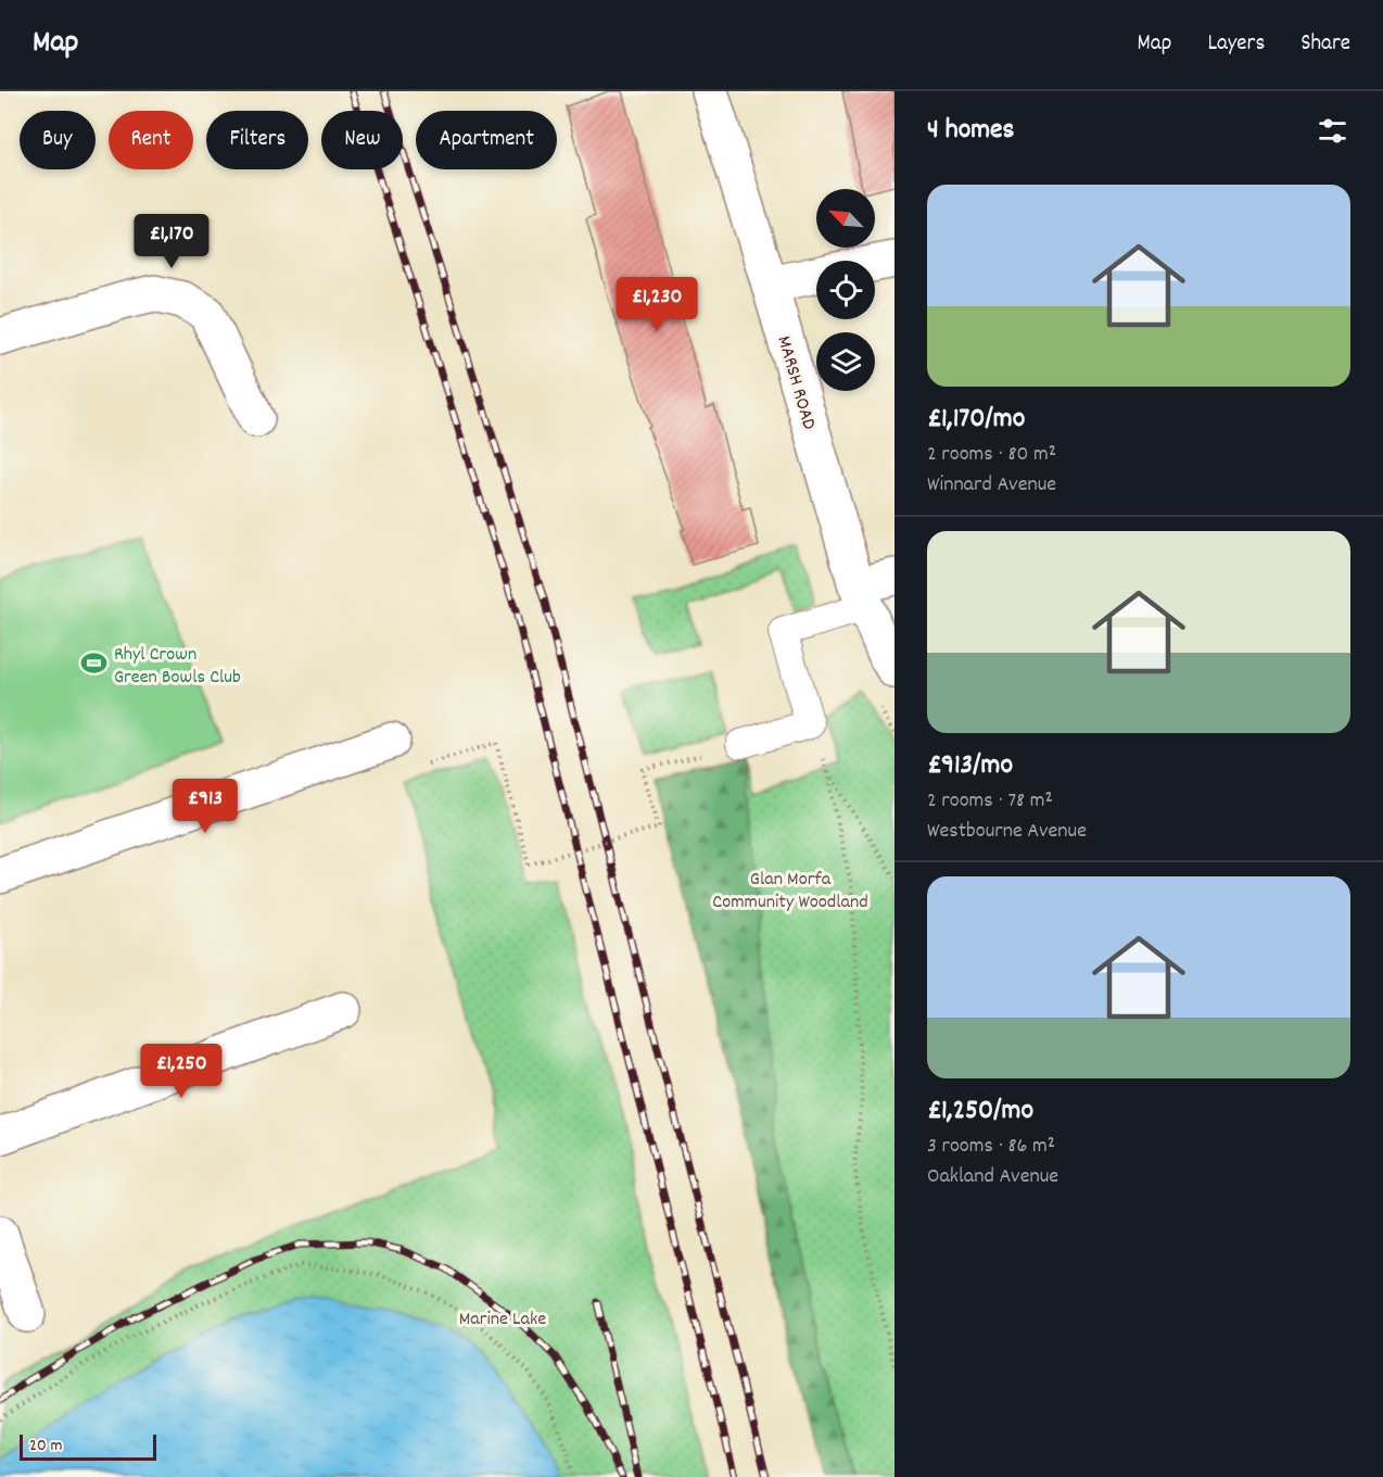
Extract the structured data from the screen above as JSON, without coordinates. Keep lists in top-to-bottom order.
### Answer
{
  "streets": {
    "street": ["MARSH ROAD"]
  },
  "parks": ["Glan Morfa Community Woodland", "Marine Lake"],
  "places": {
    "sports": ["Rhyl Crown Green Bowls Club"]
  },
  "scale_bar": "20 m",
  "north": "top left",
  "page": {
    "header": "Map",
    "nav": ["Map", "Layers", "Share"],
    "heading": "4 homes",
    "chip": [
      "Buy",
      "Rent",
      "Filters",
      "New",
      "Apartment"
    ],
    "list": [
      {
        "name": "£1,170/mo",
        "note": "2 rooms · 80 m² · Winnard Avenue"
      },
      {
        "name": "£913/mo",
        "note": "2 rooms · 78 m² · Westbourne Avenue"
      },
      {
        "name": "£1,250/mo",
        "note": "3 rooms · 86 m² · Oakland Avenue"
      }
    ],
    "price": [
      "£1,170",
      "£1,230",
      "£913",
      "£1,250"
    ],
    "scale": "20 m"
  }
}
